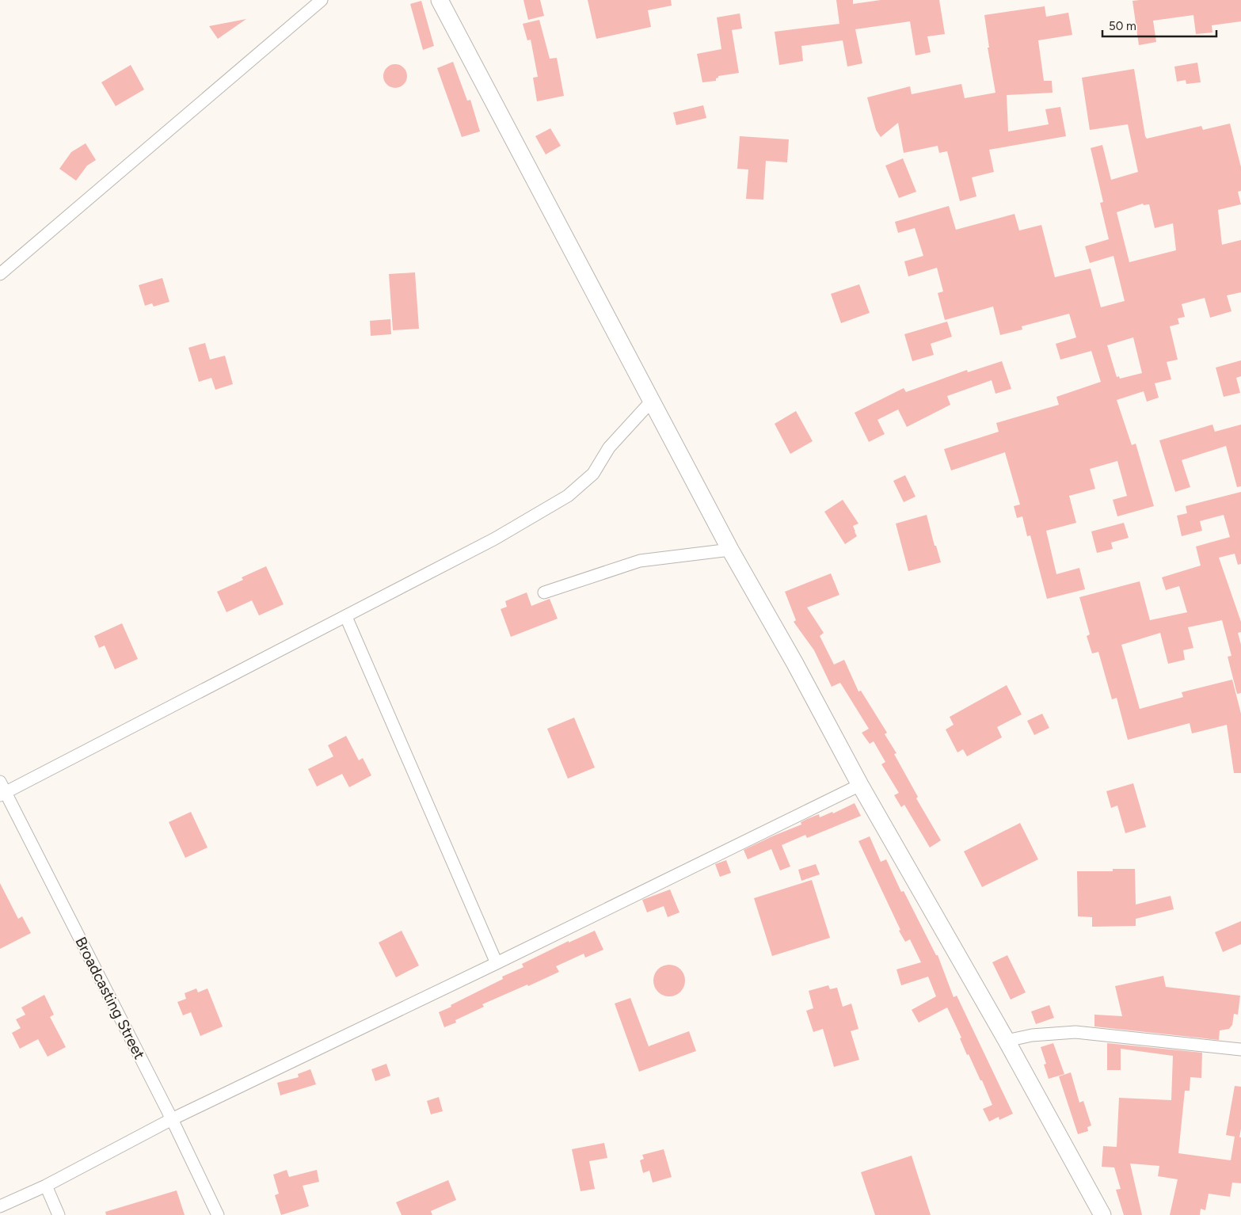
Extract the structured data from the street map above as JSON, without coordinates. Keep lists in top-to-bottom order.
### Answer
{
  "streets": {
    "street": ["Broadcasting Street"]
  },
  "scale_bar": "50 m"
}
